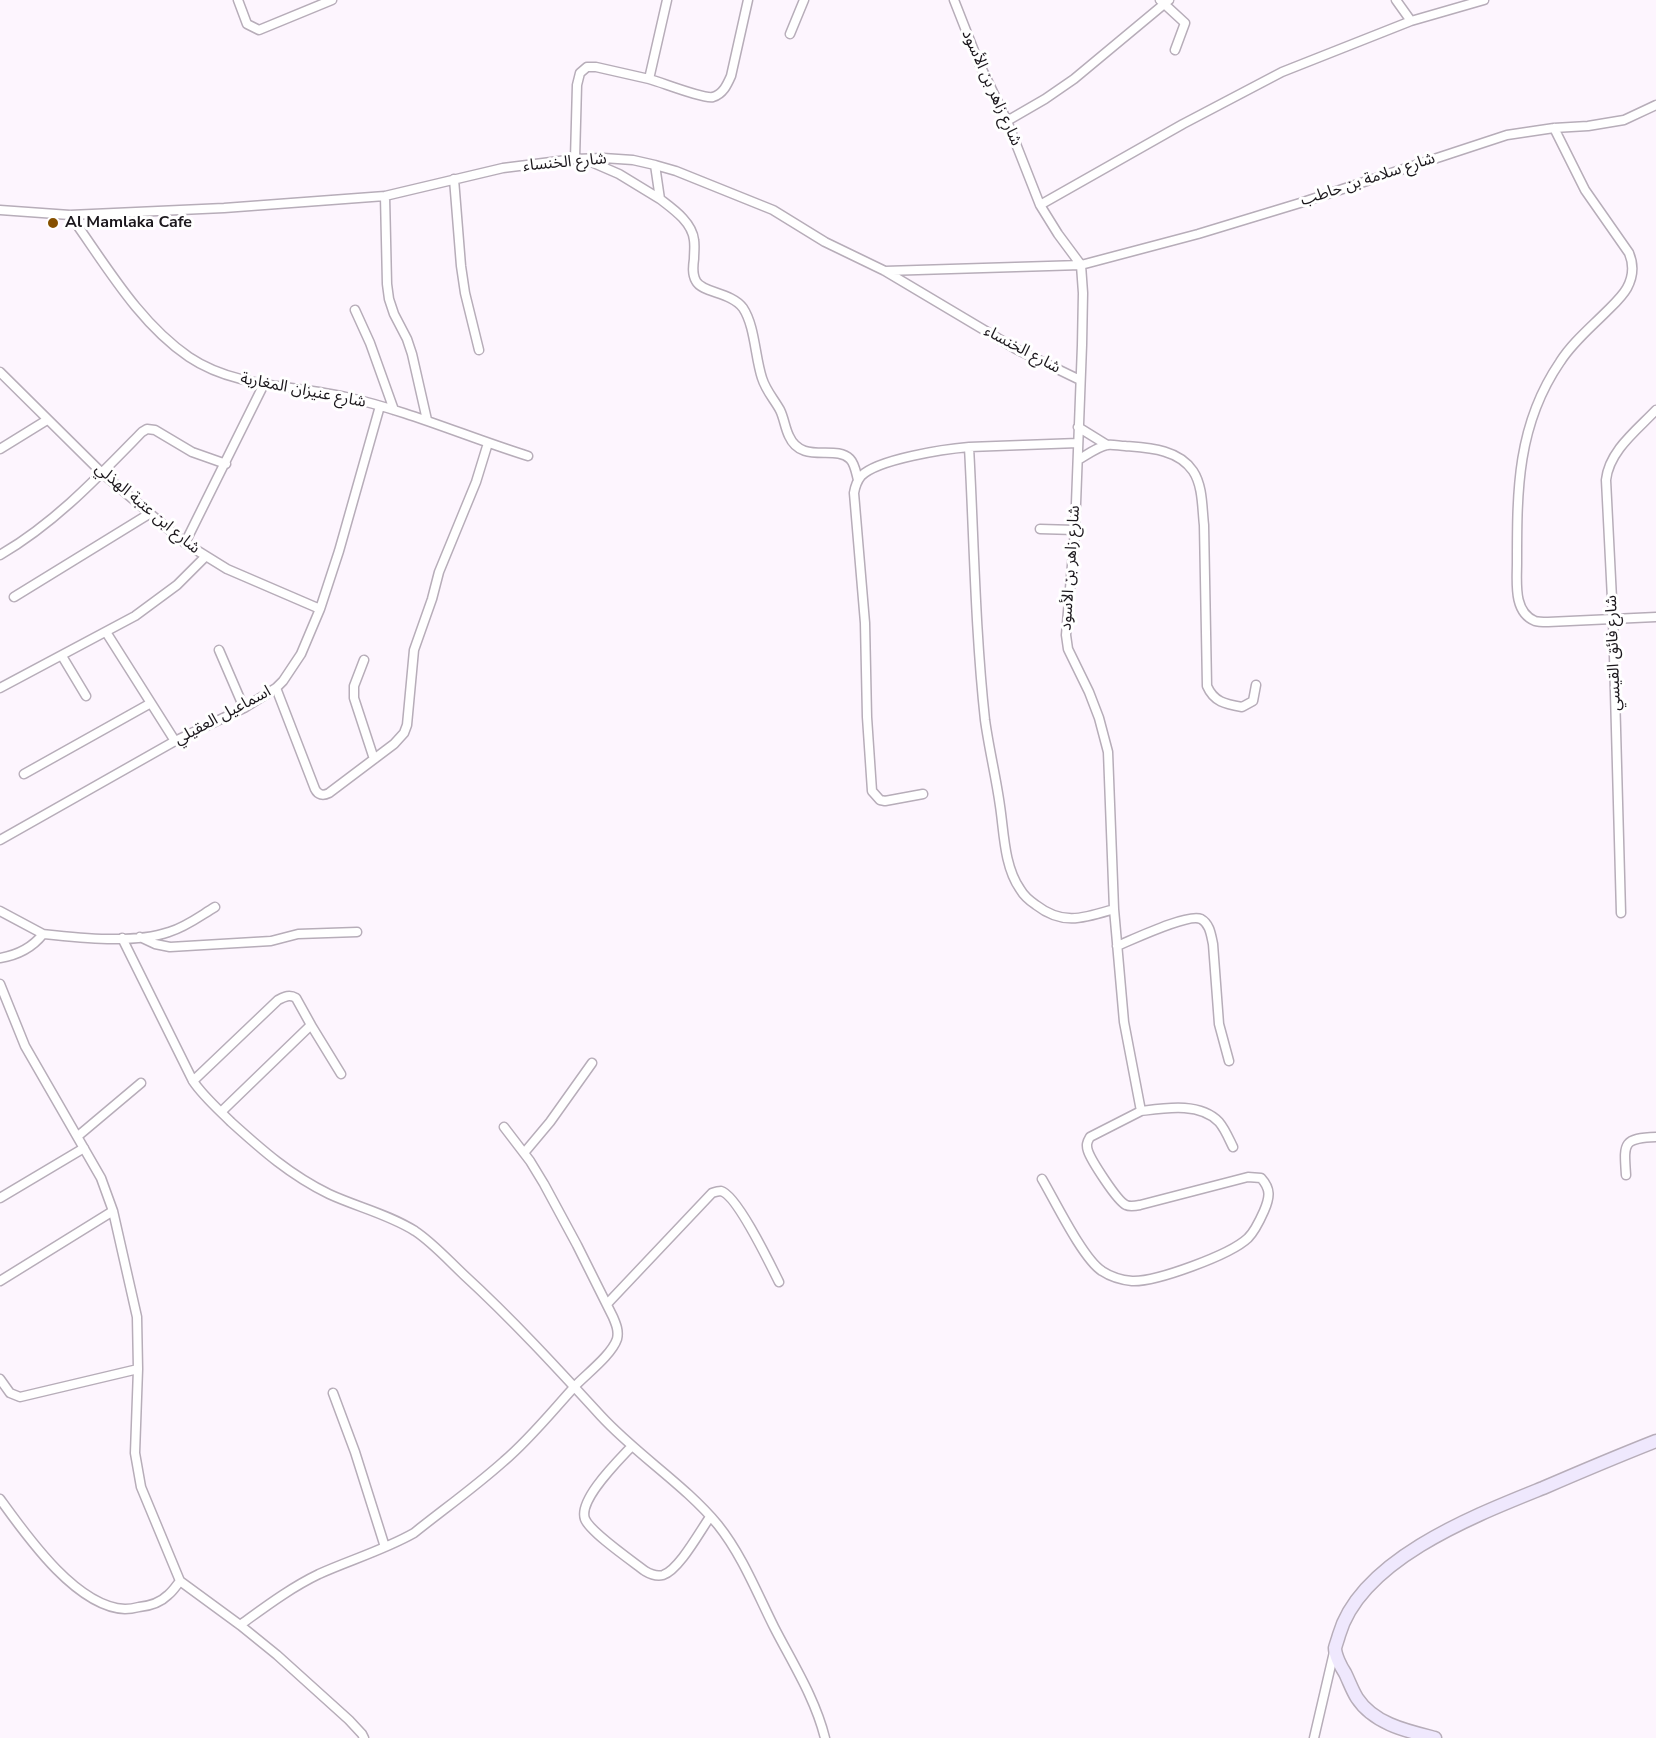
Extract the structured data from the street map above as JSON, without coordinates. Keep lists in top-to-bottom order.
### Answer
{
  "streets": {
    "street": [
      "شارع زاهر بن الأسود",
      "شارع الخنساء",
      "شارع سلامة بن حاطب",
      "شارع عنيزان المغاربة",
      "شارع ابن عتبة الهذلي",
      "شارع فائق القيسي",
      "اسماعيل العقيلي"
    ]
  },
  "crossings": [
    ["شارع زاهر بن الأسود", "شارع الخنساء"],
    ["شارع زاهر بن الأسود", "شارع سلامة بن حاطب"],
    ["شارع الخنساء", "شارع سلامة بن حاطب"],
    ["شارع الخنساء", "شارع عنيزان المغاربة"],
    ["شارع عنيزان المغاربة", "اسماعيل العقيلي"],
    ["شارع ابن عتبة الهذلي", "اسماعيل العقيلي"]
  ],
  "places": ["Al Mamlaka Cafe"]
}
